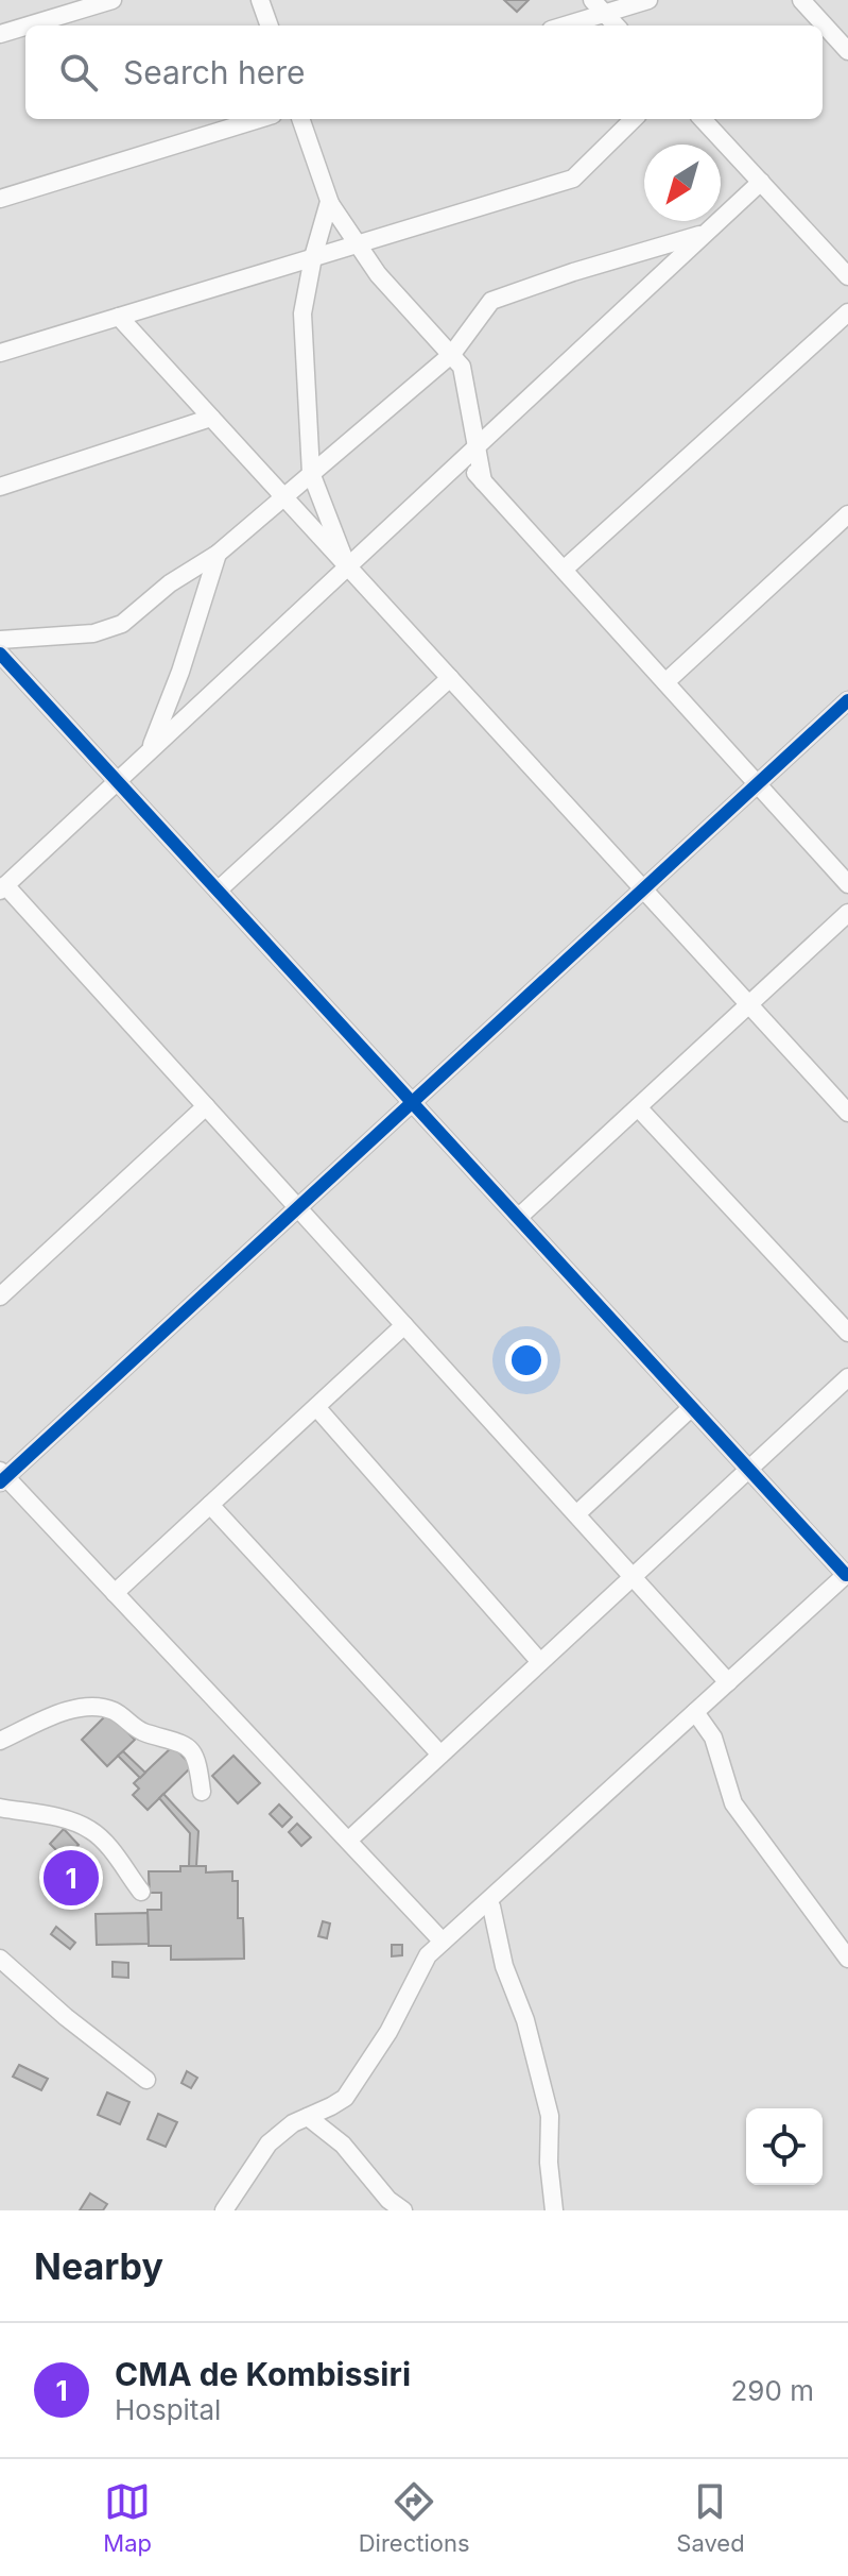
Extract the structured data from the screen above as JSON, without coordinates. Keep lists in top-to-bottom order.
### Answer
{
  "north": "bottom left",
  "page": {
    "search": "Search here",
    "pins": "1",
    "heading": "Nearby",
    "list": [
      {
        "mark": "1",
        "name": "CMA de Kombissiri",
        "note": "Hospital",
        "value": "290 m"
      }
    ],
    "nav": ["Map", "Directions", "Saved"]
  }
}
